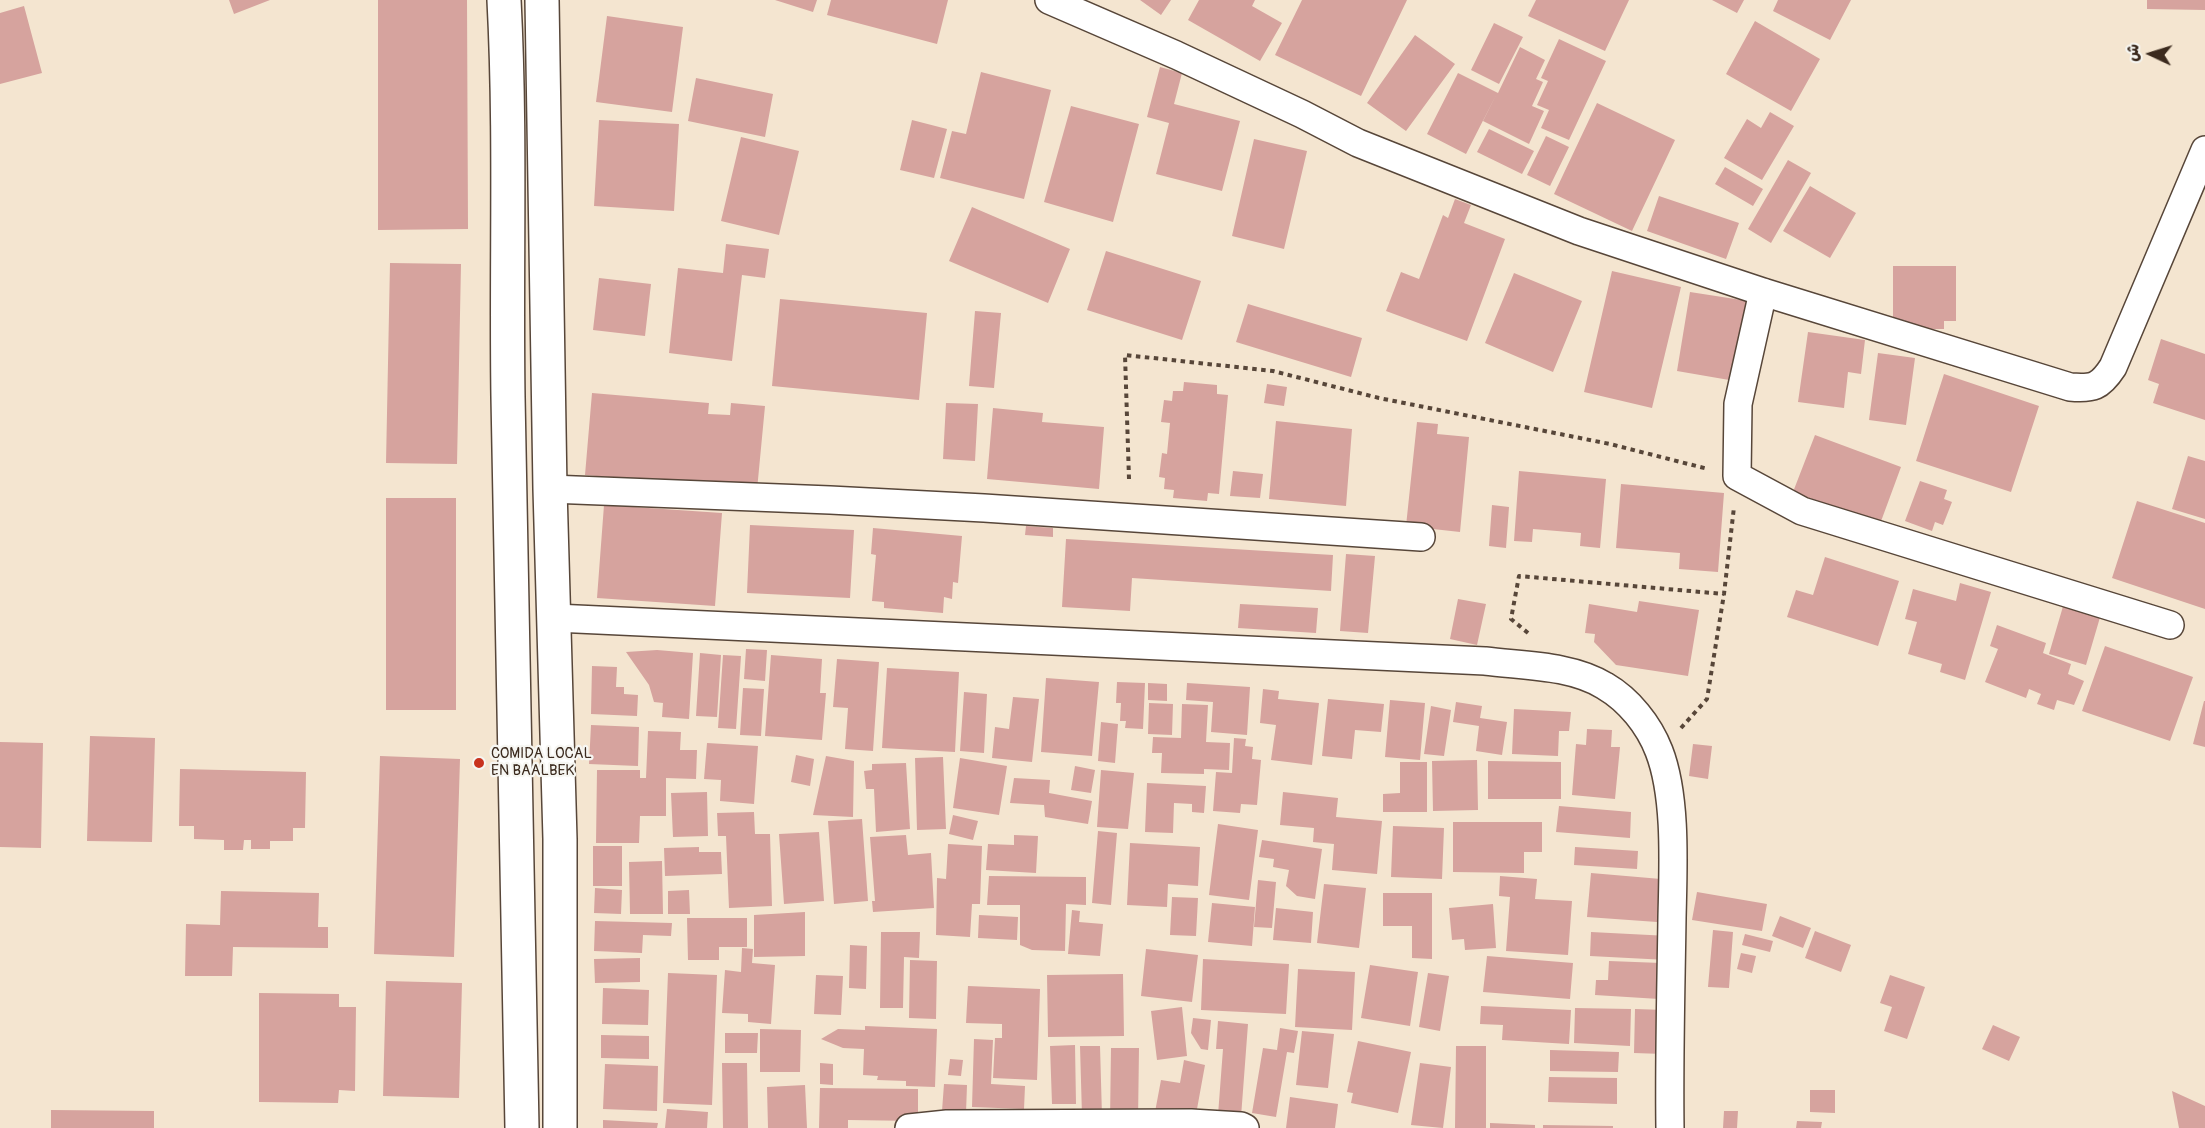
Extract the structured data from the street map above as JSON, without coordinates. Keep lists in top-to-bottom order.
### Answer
{
  "places": ["COMIDA LOCAL EN BAALBEK"],
  "north": "left"
}
